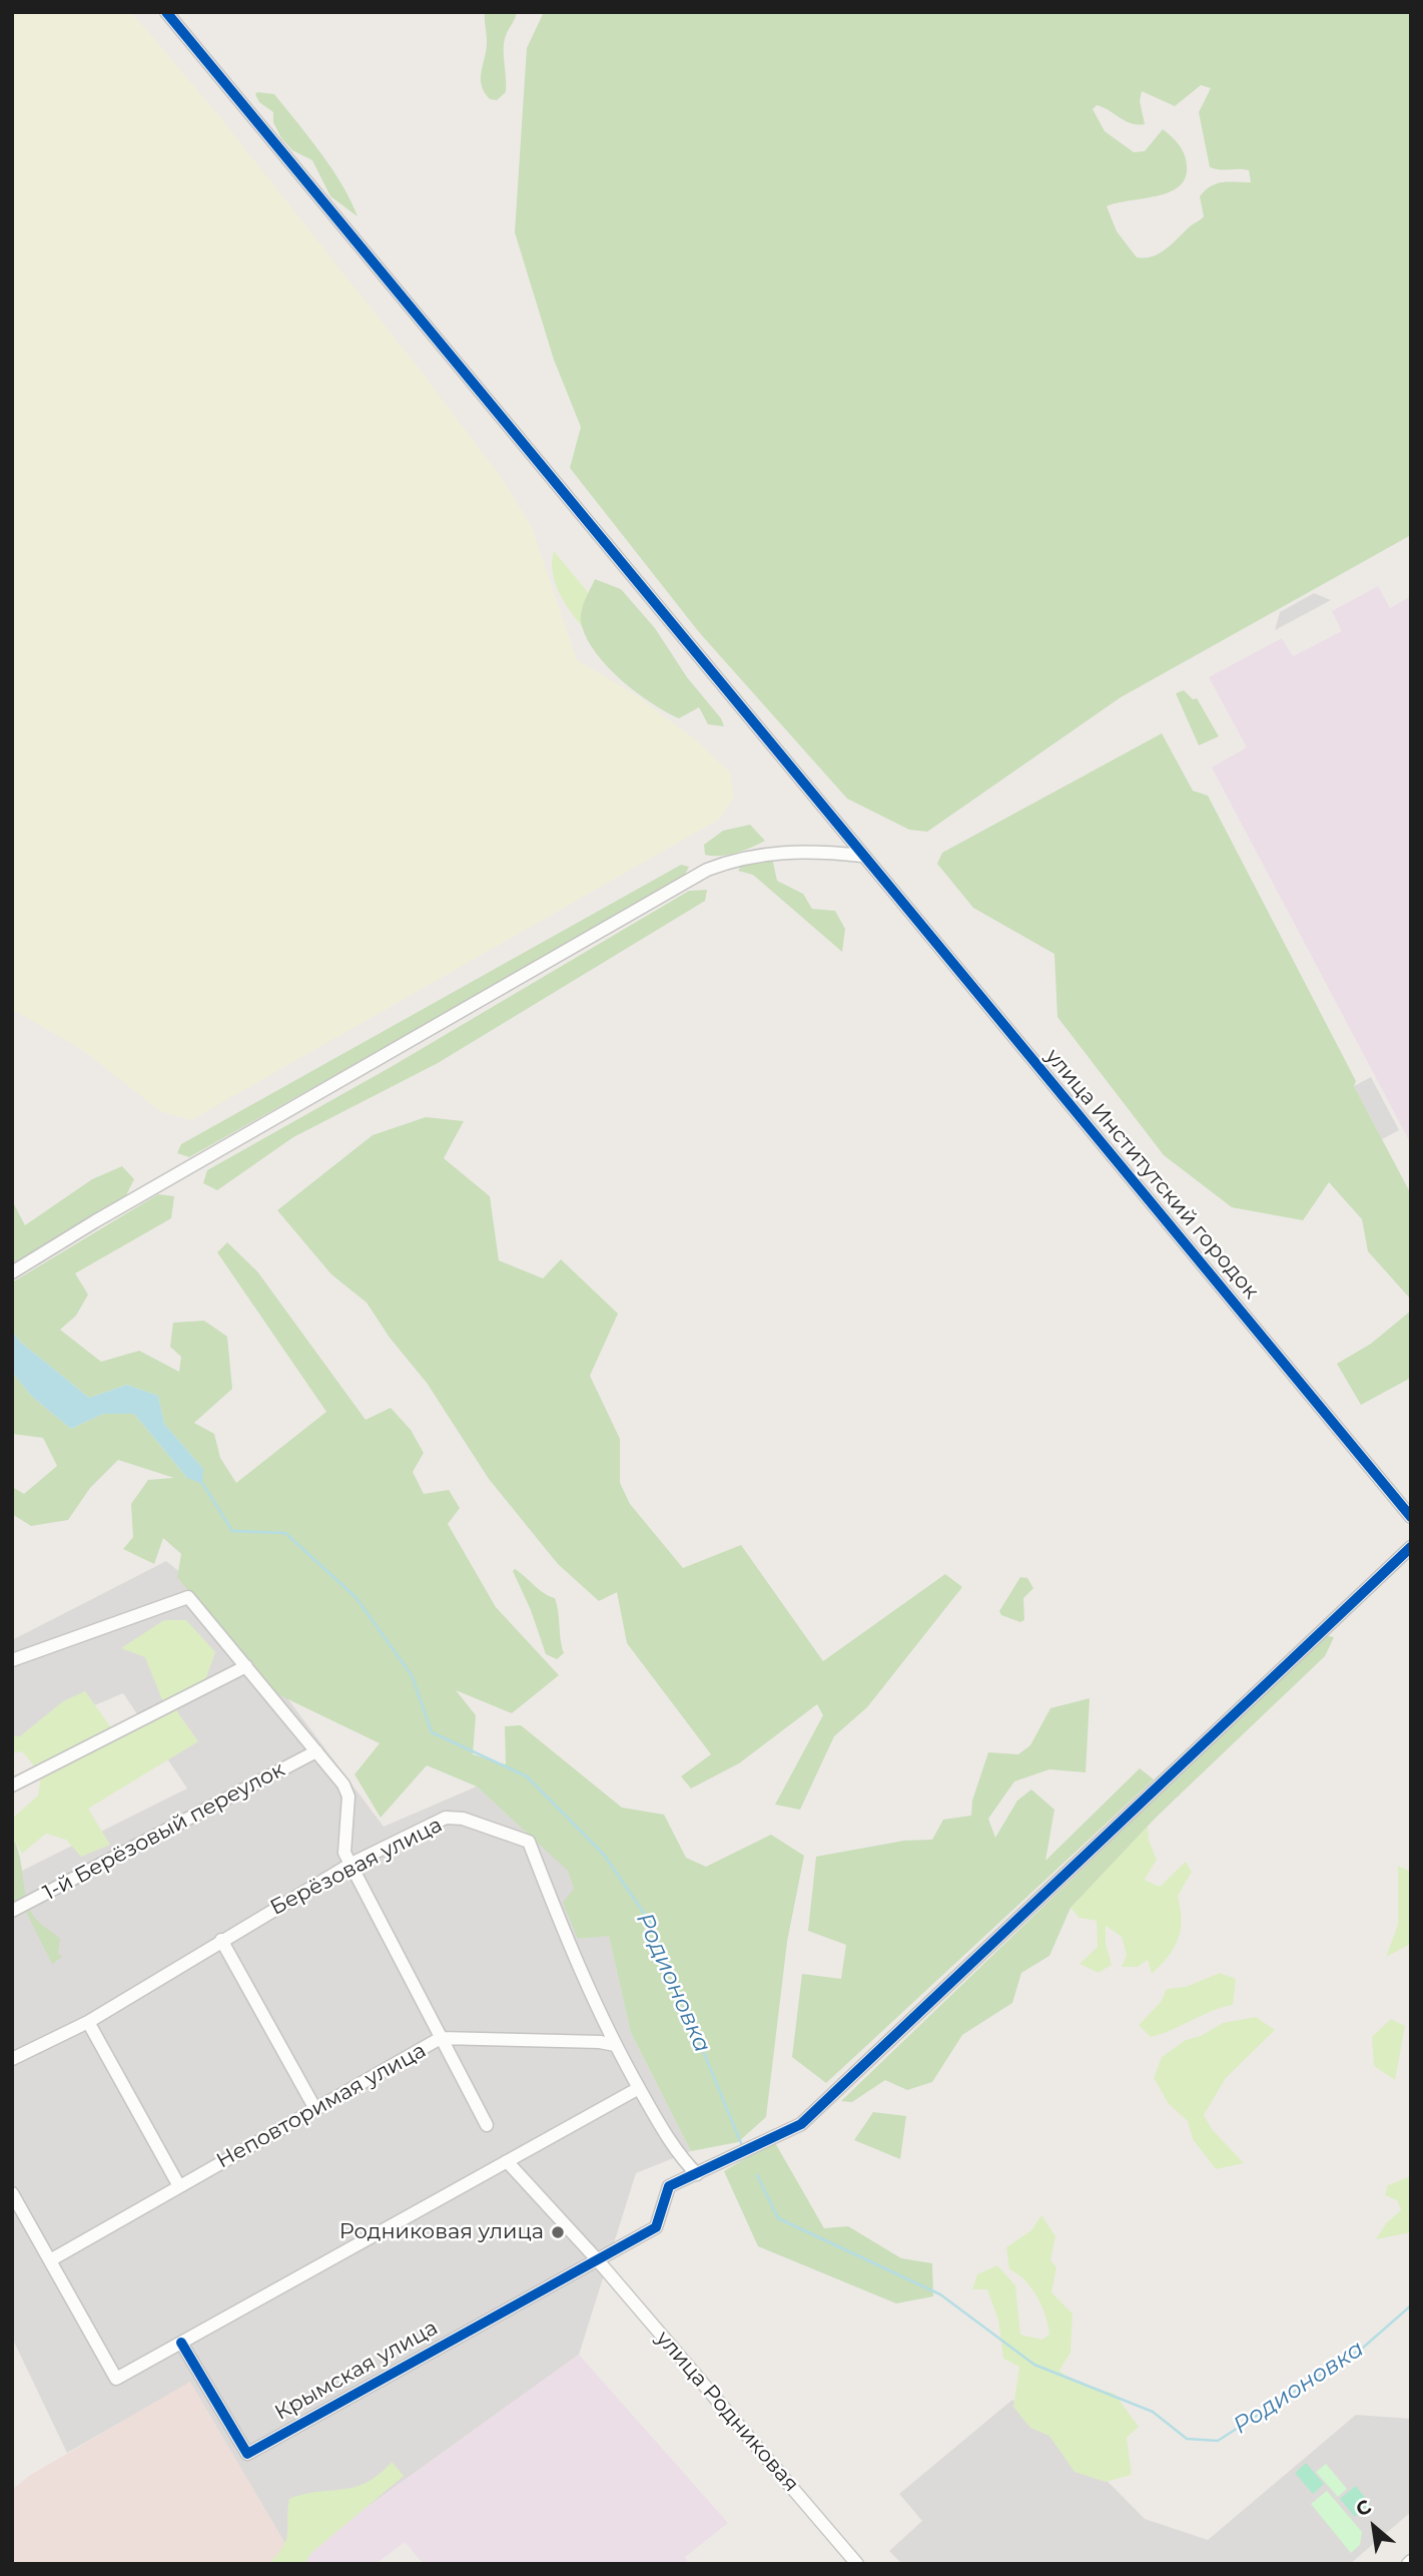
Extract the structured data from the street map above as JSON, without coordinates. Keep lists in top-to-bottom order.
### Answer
{
  "streets": {
    "street": [
      "улица Институтский городок",
      "1-й Берёзовый переулок",
      "Берёзовая улица",
      "Неповторимая улица",
      "Крымская улица",
      "улица Родниковая"
    ]
  },
  "crossings": [
    ["Берёзовая улица", "Неповторимая улица"],
    ["Крымская улица", "улица Родниковая"]
  ],
  "water": ["Родионовка"],
  "places": ["Родниковая улица"],
  "north": "top left"
}
